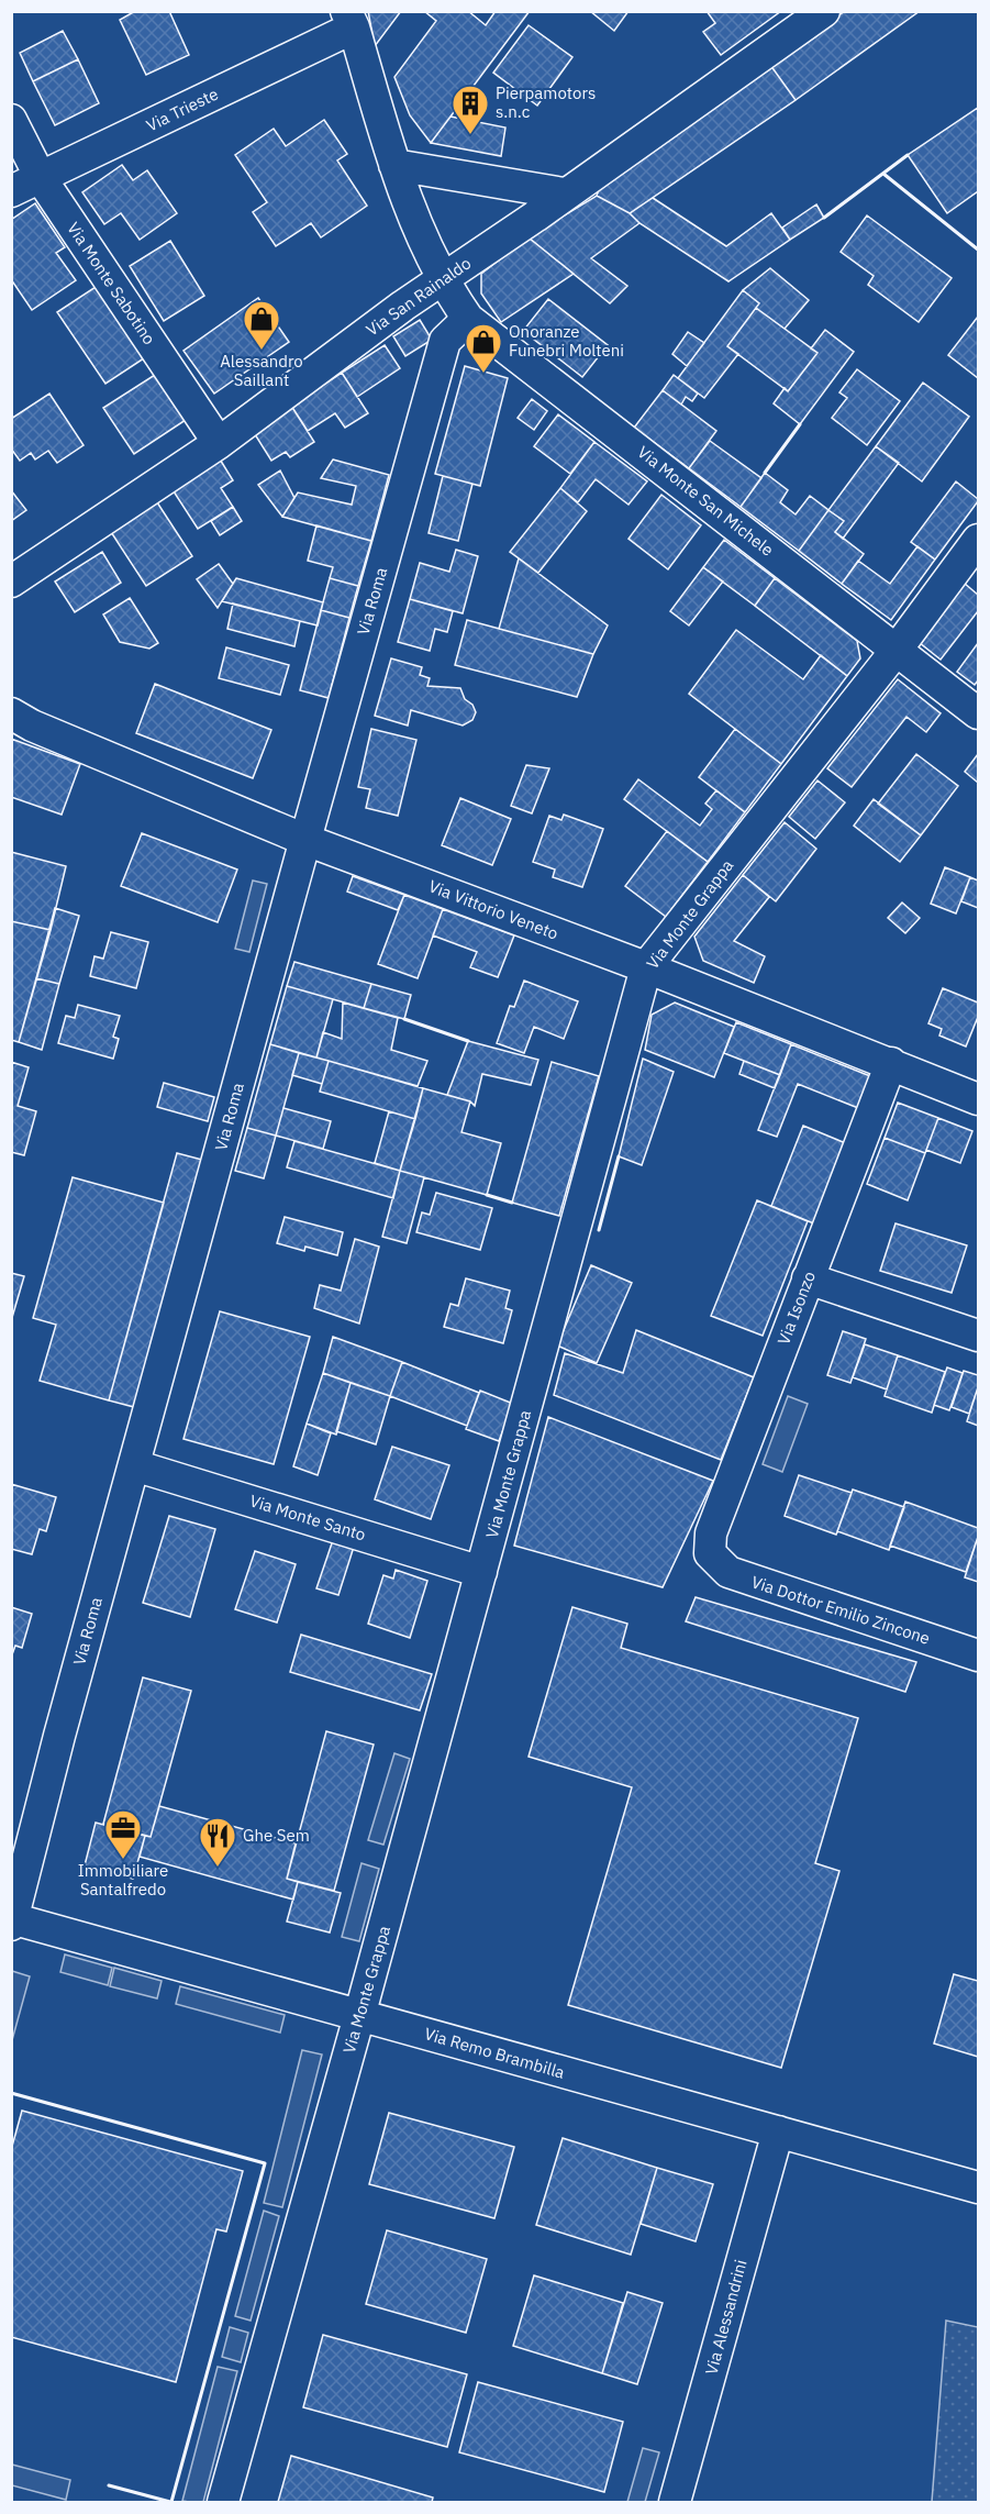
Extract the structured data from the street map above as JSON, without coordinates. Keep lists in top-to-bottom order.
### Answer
{
  "streets": {
    "street": [
      "Via Trieste",
      "Via Monte Sabotino",
      "Via San Rainaldo",
      "Via Monte San Michele",
      "Via Roma",
      "Via Vittorio Veneto",
      "Via Monte Grappa",
      "Via Isonzo",
      "Via Monte Santo",
      "Via Dottor Emilio Zincone",
      "Via Remo Brambilla",
      "Via Alessandrini"
    ]
  },
  "crossings": [
    ["Via Trieste", "Via Monte Sabotino"],
    ["Via Trieste", "Via Monte San Michele"],
    ["Via Monte Sabotino", "Via San Rainaldo"],
    ["Via San Rainaldo", "Via Monte San Michele"],
    ["Via Monte San Michele", "Via Roma"],
    ["Via Monte San Michele", "Via Monte Grappa"],
    ["Via Roma", "Via Vittorio Veneto"],
    ["Via Roma", "Via Monte Santo"],
    ["Via Roma", "Via Remo Brambilla"],
    ["Via Vittorio Veneto", "Via Monte Grappa"],
    ["Via Vittorio Veneto", "Via Isonzo"],
    ["Via Monte Grappa", "Via Monte Santo"],
    ["Via Monte Grappa", "Via Remo Brambilla"],
    ["Via Isonzo", "Via Dottor Emilio Zincone"],
    ["Via Remo Brambilla", "Via Alessandrini"]
  ],
  "places": {
    "building": ["Pierpamotors s.n.c"],
    "shop": ["Alessandro Saillant", "Onoranze Funebri Molteni"],
    "office": ["Immobiliare Santalfredo"],
    "restaurant": ["Ghe Sem"]
  }
}
